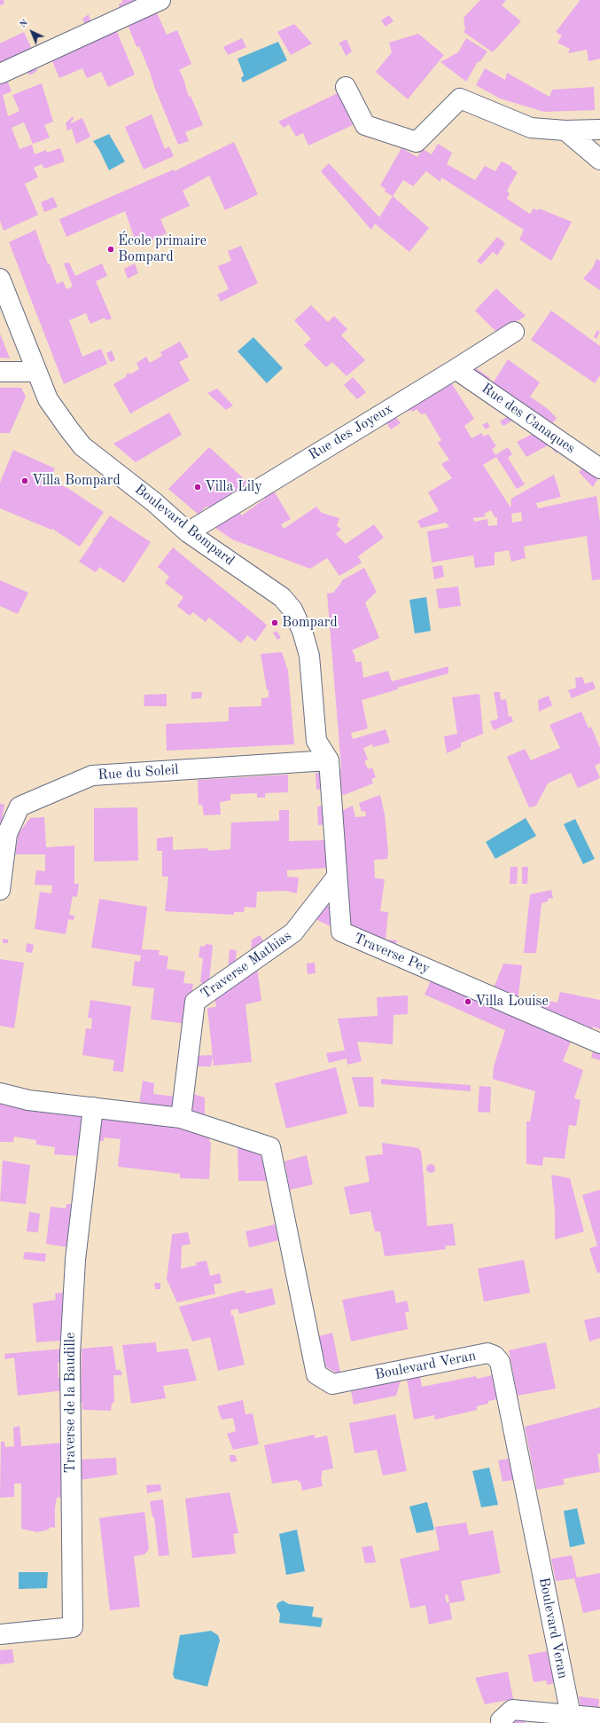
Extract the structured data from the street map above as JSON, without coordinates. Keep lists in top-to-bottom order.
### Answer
{
  "streets": {
    "street": [
      "Rue des Canaques",
      "Rue des Joyeux",
      "Boulevard Bompard",
      "Rue du Soleil",
      "Traverse Pey",
      "Traverse Mathias",
      "Boulevard Veran",
      "Traverse de la Baudille"
    ]
  },
  "crossings": [
    ["Rue des Canaques", "Rue des Joyeux"],
    ["Rue des Joyeux", "Boulevard Bompard"],
    ["Boulevard Bompard", "Rue du Soleil"],
    ["Boulevard Bompard", "Traverse Pey"],
    ["Rue du Soleil", "Traverse Pey"],
    ["Traverse Pey", "Traverse Mathias"],
    ["Traverse Mathias", "Boulevard Veran"]
  ],
  "places": [
    "École primaire Bompard",
    "Villa Bompard",
    "Villa Lily",
    "Bompard",
    "Villa Louise"
  ],
  "north": "top left"
}
